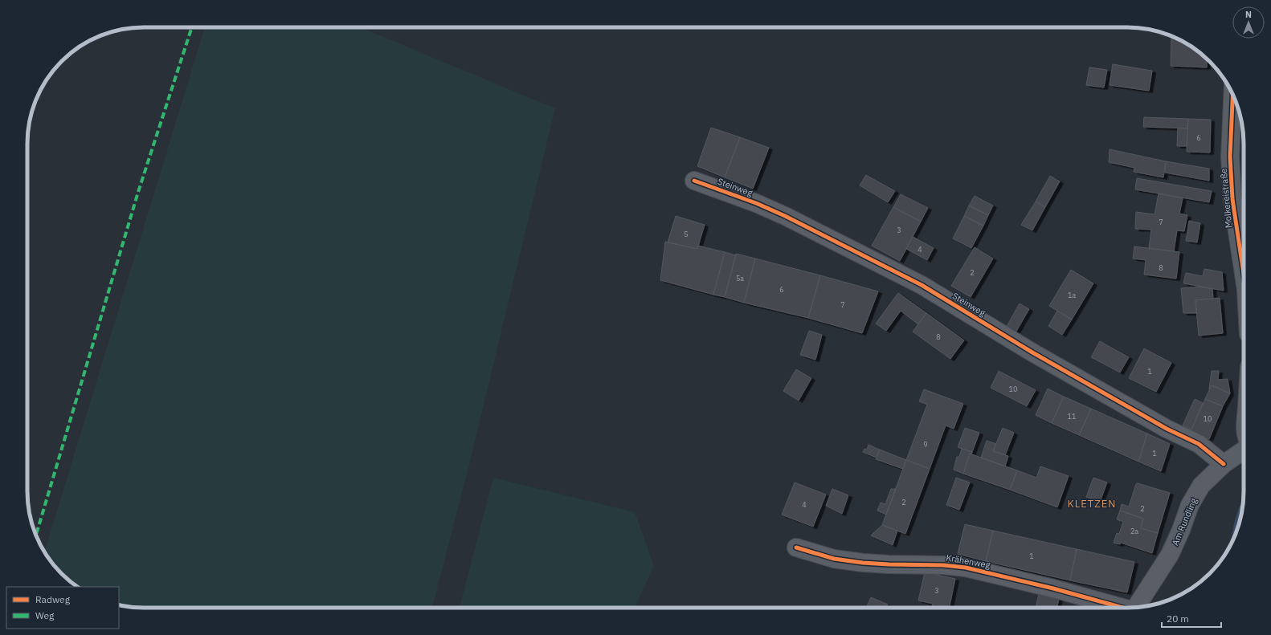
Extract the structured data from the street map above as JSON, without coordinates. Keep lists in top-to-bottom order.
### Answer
{
  "streets": {
    "street": [
      "Steinweg",
      "Molkereistraße",
      "Am Rundling",
      "Krähenweg"
    ]
  },
  "crossings": [
    ["Steinweg", "Am Rundling"]
  ],
  "districts": ["KLETZEN"],
  "house_numbers": [
    "6",
    "7",
    "3",
    "5",
    "4",
    "8",
    "2",
    "5a",
    "6",
    "1a",
    "7",
    "8",
    "1",
    "10",
    "11",
    "10",
    "9",
    "1",
    "2",
    "4",
    "2",
    "2a",
    "1",
    "3"
  ],
  "legend": ["Radweg", "Weg"],
  "scale_bar": "20 m",
  "north": "top"
}
